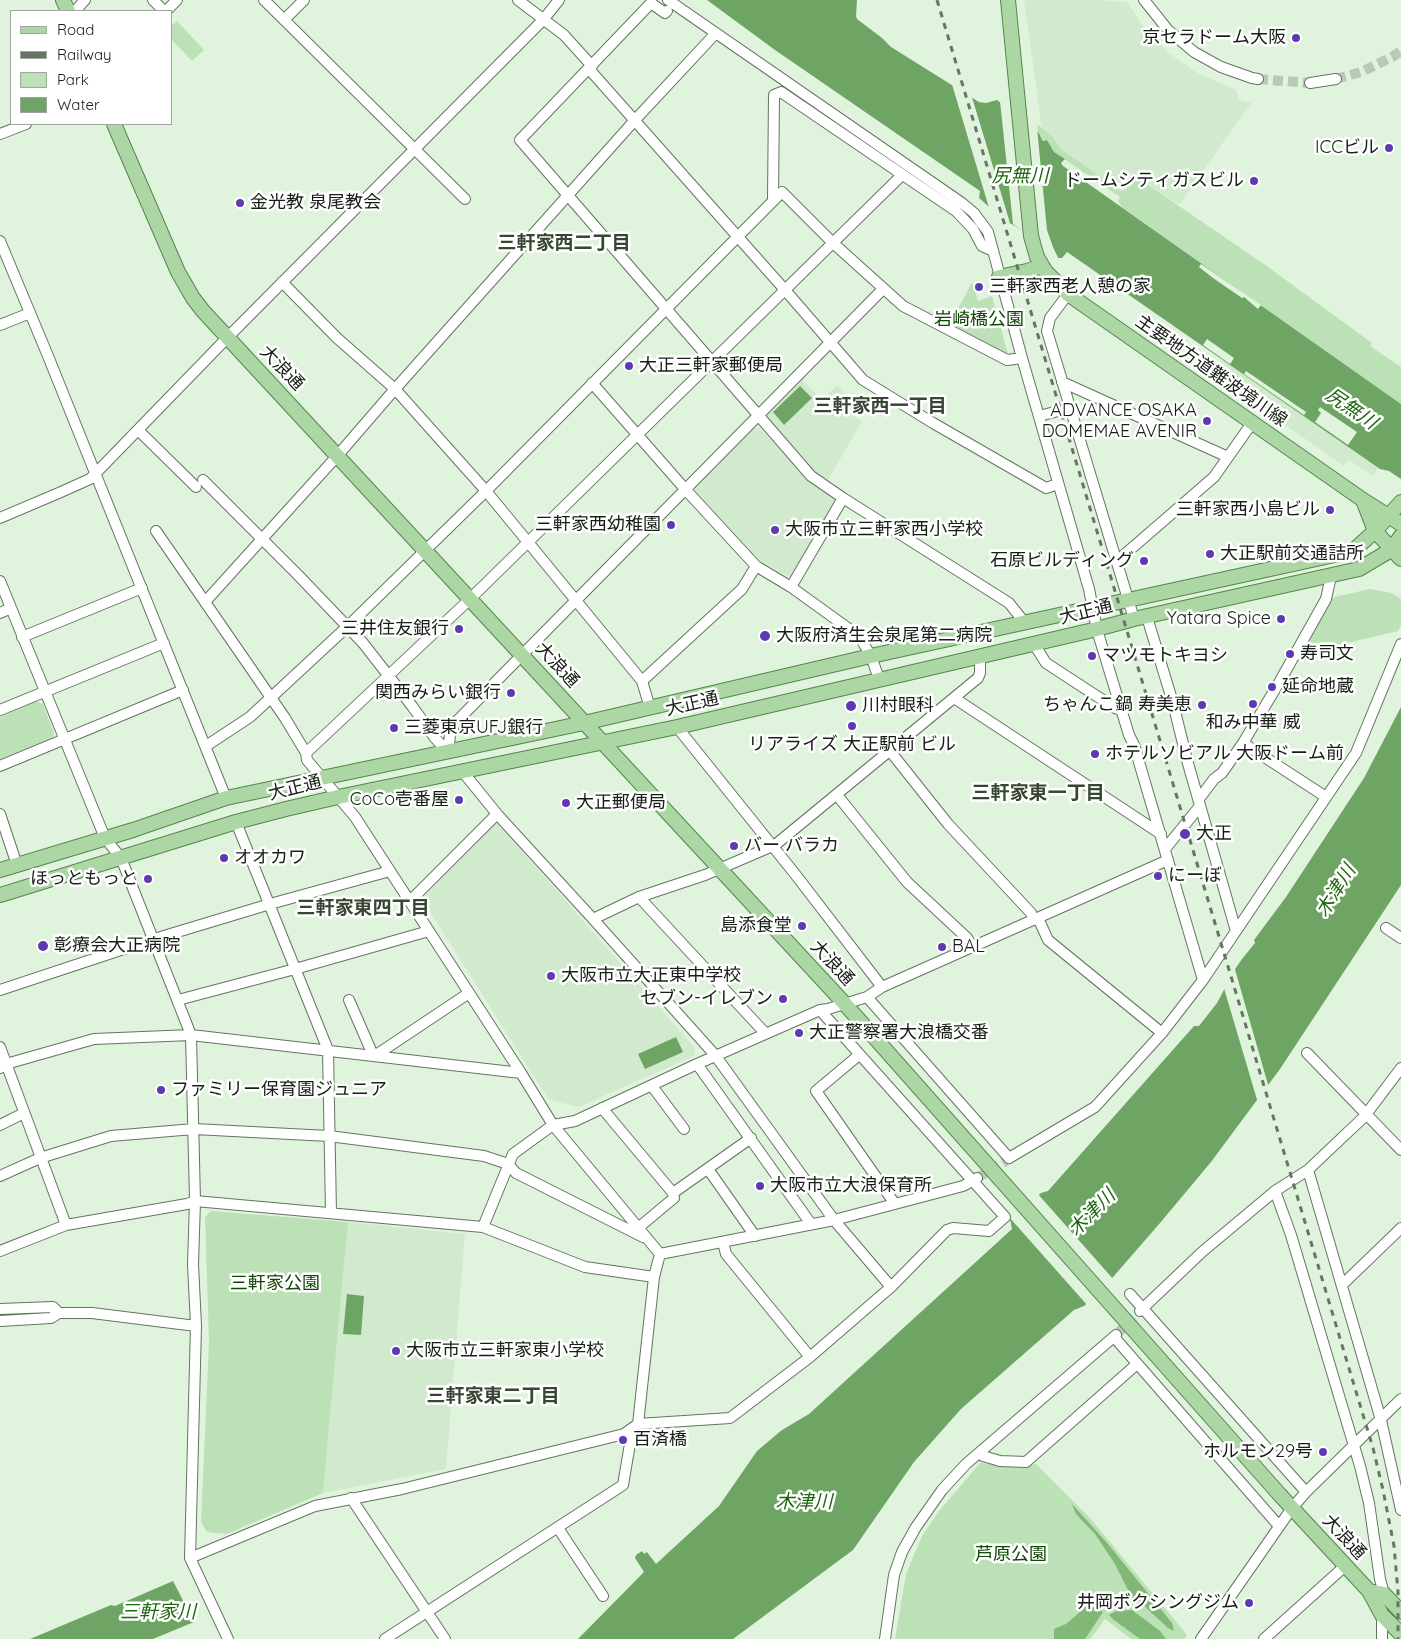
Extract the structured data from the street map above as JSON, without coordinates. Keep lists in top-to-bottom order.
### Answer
{
  "streets": {
    "main road": ["大浪通", "主要地方道難波境川線", "大正通"]
  },
  "crossings": [
    ["大浪通", "大正通"],
    ["主要地方道難波境川線", "大正通"]
  ],
  "districts": [
    "三軒家西二丁目",
    "三軒家西一丁目",
    "三軒家東一丁目",
    "三軒家東四丁目",
    "三軒家東二丁目"
  ],
  "water": ["尻無川", "木津川", "三軒家川"],
  "parks": ["岩崎橋公園", "三軒家公園", "芦原公園"],
  "places": [
    "京セラドーム大阪",
    "ICCビル",
    "ドームシティガスビル",
    "金光教 泉尾教会",
    "三軒家西老人憩の家",
    "大正三軒家郵便局",
    "ADVANCE OSAKA DOMEMAE AVENIR",
    "三軒家西小島ビル",
    "三軒家西幼稚園",
    "大阪市立三軒家西小学校",
    "大正駅前交通詰所",
    "石原ビルディング",
    "Yatara Spice",
    "三井住友銀行",
    "大阪府済生会泉尾第二病院",
    "寿司文",
    "マツモトキヨシ",
    "延命地蔵",
    "関西みらい銀行",
    "和み中華 威",
    "ちゃんこ鍋 寿美恵",
    "川村眼科",
    "リアライズ 大正駅前 ビル",
    "三菱東京UFJ銀行",
    "ホテルソビアル 大阪ドーム前",
    "CoCo壱番屋",
    "大正郵便局",
    "大正",
    "バー バラカ",
    "オオカワ",
    "にーぼ",
    "ほっともっと",
    "島添食堂",
    "彰療会大正病院",
    "BAL",
    "大阪市立大正東中学校",
    "セブン-イレブン",
    "大正警察署大浪橋交番",
    "ファミリー保育園ジュニア",
    "大阪市立大浪保育所",
    "大阪市立三軒家東小学校",
    "百済橋",
    "ホルモン29号",
    "井岡ボクシングジム"
  ],
  "legend": [
    "Road",
    "Railway",
    "Park",
    "Water"
  ]
}
